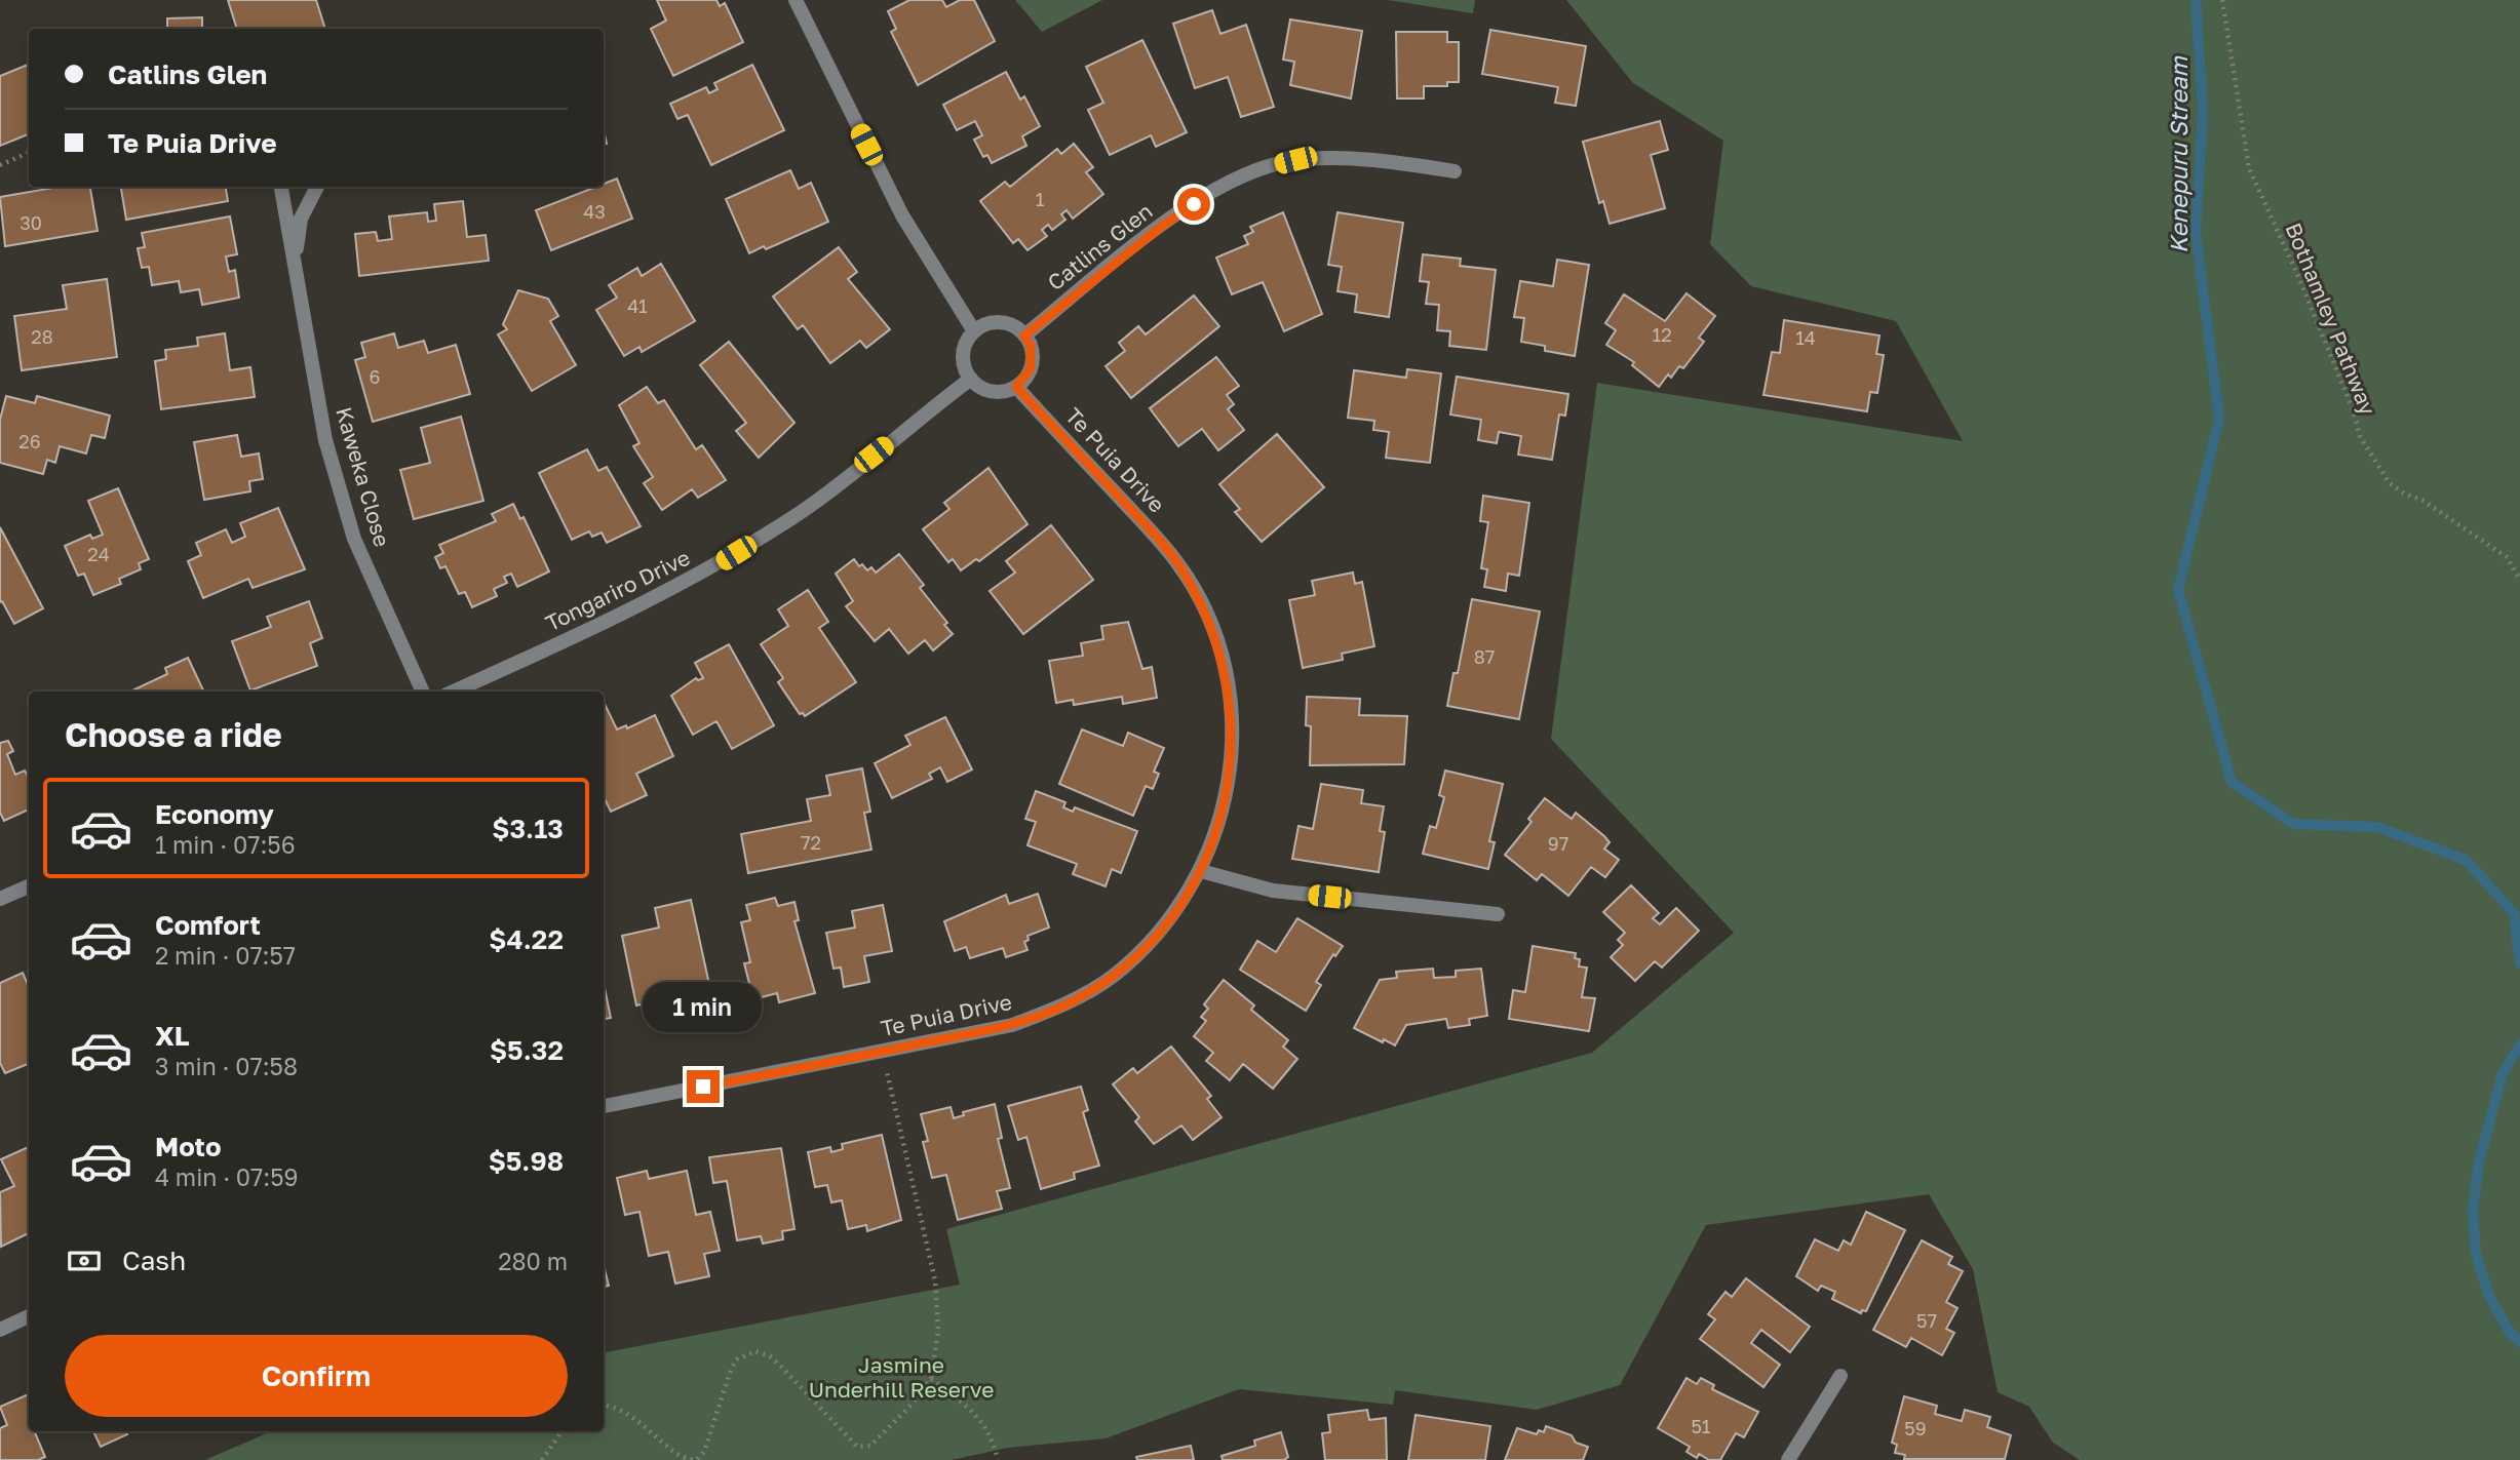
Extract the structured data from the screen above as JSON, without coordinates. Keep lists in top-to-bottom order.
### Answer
{
  "streets": {
    "street": [
      "Catlins Glen",
      "Te Puia Drive",
      "Kaweka Close",
      "Tongariro Drive"
    ],
    "path": ["Bothamley Pathway"]
  },
  "crossings": [
    ["Catlins Glen", "Te Puia Drive"],
    ["Catlins Glen", "Tongariro Drive"],
    ["Te Puia Drive", "Tongariro Drive"]
  ],
  "water": ["Kenepuru Stream"],
  "parks": ["Jasmine Underhill Reserve"],
  "house_numbers": [
    "1",
    "43",
    "30",
    "41",
    "12",
    "28",
    "14",
    "6",
    "26",
    "24",
    "87",
    "72",
    "97",
    "57",
    "51",
    "59"
  ],
  "page": {
    "banner": ["Catlins Glen", "Te Puia Drive"],
    "heading": "Choose a ride",
    "list": [
      {
        "name": "Economy",
        "note": "1 min · 07:56",
        "value": "$3.13"
      },
      {
        "name": "Comfort",
        "note": "2 min · 07:57",
        "value": "$4.22"
      },
      {
        "name": "XL",
        "note": "3 min · 07:58",
        "value": "$5.32"
      },
      {
        "name": "Moto",
        "note": "4 min · 07:59",
        "value": "$5.98"
      }
    ],
    "bubble": "1 min",
    "pay": ["Cash", "280 m"],
    "buttons": "Confirm"
  }
}
